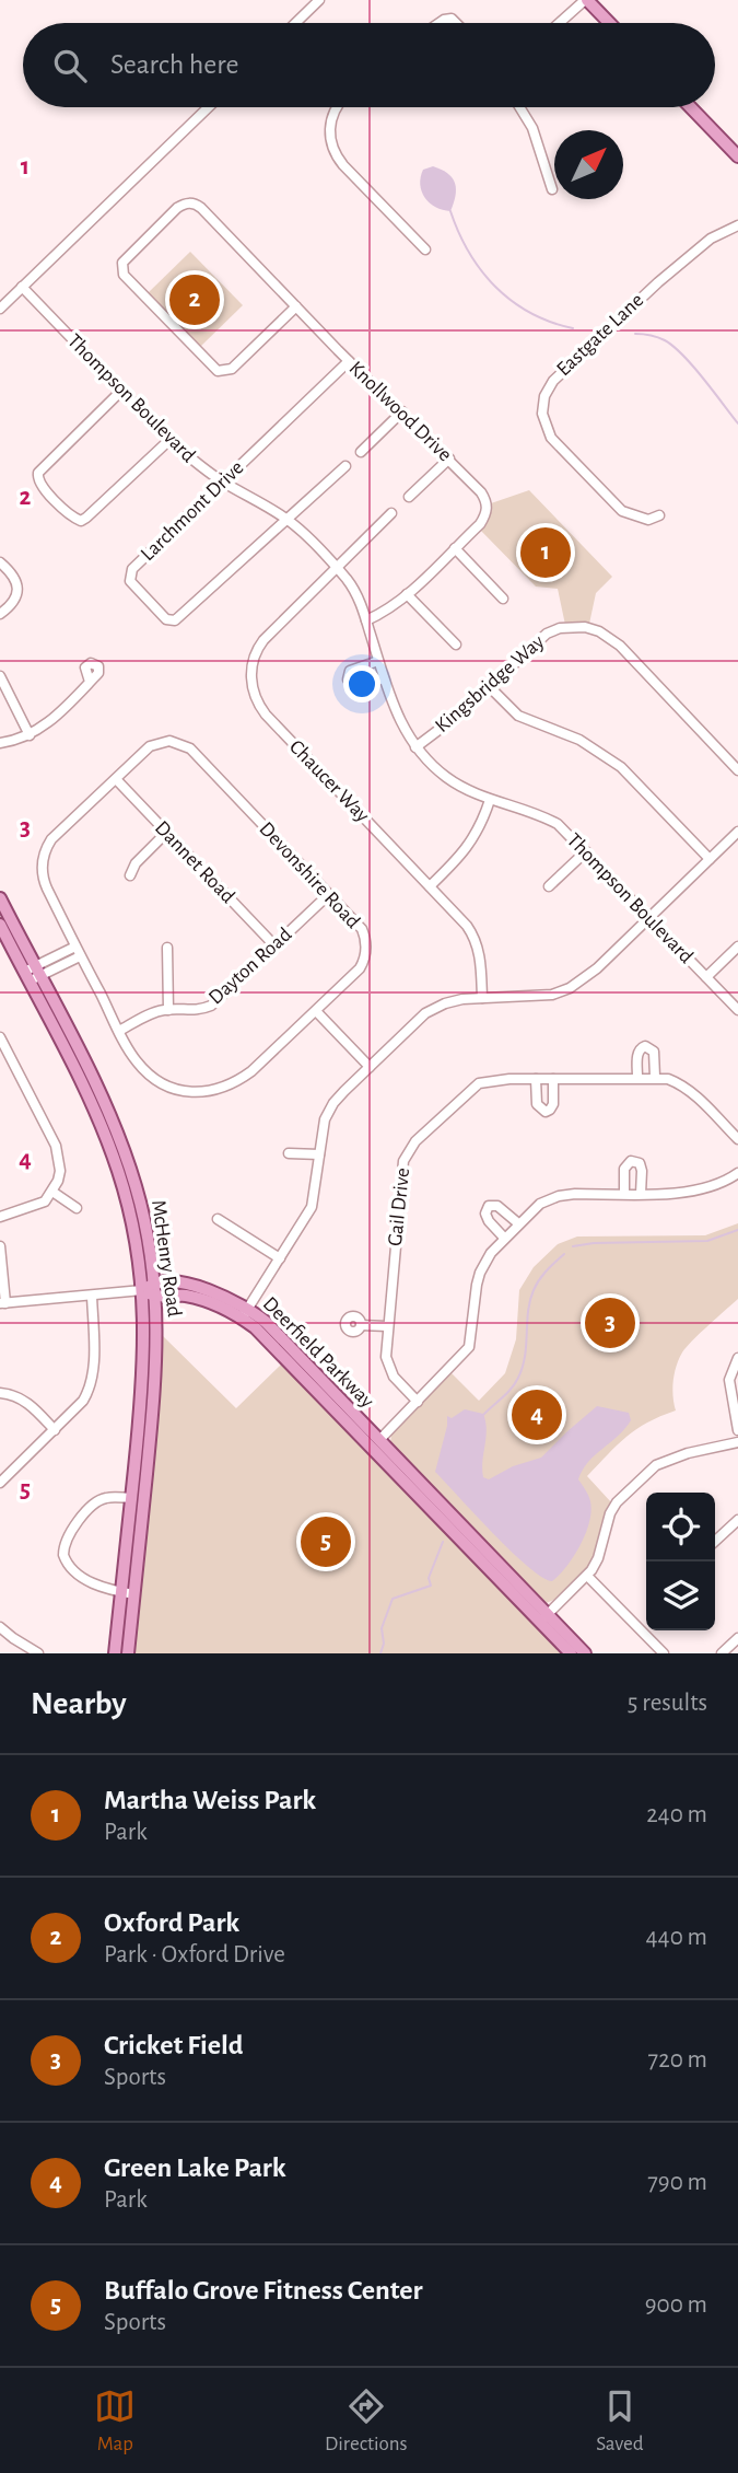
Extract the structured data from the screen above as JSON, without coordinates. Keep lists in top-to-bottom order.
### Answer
{
  "streets": {
    "main road": ["McHenry Road", "Deerfield Parkway"],
    "street": [
      "Eastgate Lane",
      "Thompson Boulevard",
      "Knollwood Drive",
      "Larchmont Drive",
      "Kingsbridge Way",
      "Chaucer Way",
      "Dannet Road",
      "Devonshire Road",
      "Dayton Road",
      "Gail Drive"
    ]
  },
  "crossings": [
    ["Thompson Boulevard", "Knollwood Drive"],
    ["Thompson Boulevard", "Larchmont Drive"],
    ["Thompson Boulevard", "Kingsbridge Way"],
    ["Thompson Boulevard", "Chaucer Way"],
    ["Knollwood Drive", "Larchmont Drive"],
    ["Dannet Road", "Devonshire Road"],
    ["Dannet Road", "Dayton Road"],
    ["Devonshire Road", "Dayton Road"],
    ["McHenry Road", "Deerfield Parkway"]
  ],
  "north": "top right",
  "page": {
    "search": "Search here",
    "pins": [
      "2",
      "1",
      "3",
      "4",
      "5"
    ],
    "heading": ["Nearby", "5 results"],
    "list": [
      {
        "mark": "1",
        "name": "Martha Weiss Park",
        "note": "Park",
        "value": "240 m"
      },
      {
        "mark": "2",
        "name": "Oxford Park",
        "note": "Park · Oxford Drive",
        "value": "440 m"
      },
      {
        "mark": "3",
        "name": "Cricket Field",
        "note": "Sports",
        "value": "720 m"
      },
      {
        "mark": "4",
        "name": "Green Lake Park",
        "note": "Park",
        "value": "790 m"
      },
      {
        "mark": "5",
        "name": "Buffalo Grove Fitness Center",
        "note": "Sports",
        "value": "900 m"
      }
    ],
    "nav": ["Map", "Directions", "Saved"]
  },
  "grid": {
    "rows": [
      "1",
      "2",
      "3",
      "4",
      "5"
    ]
  }
}
